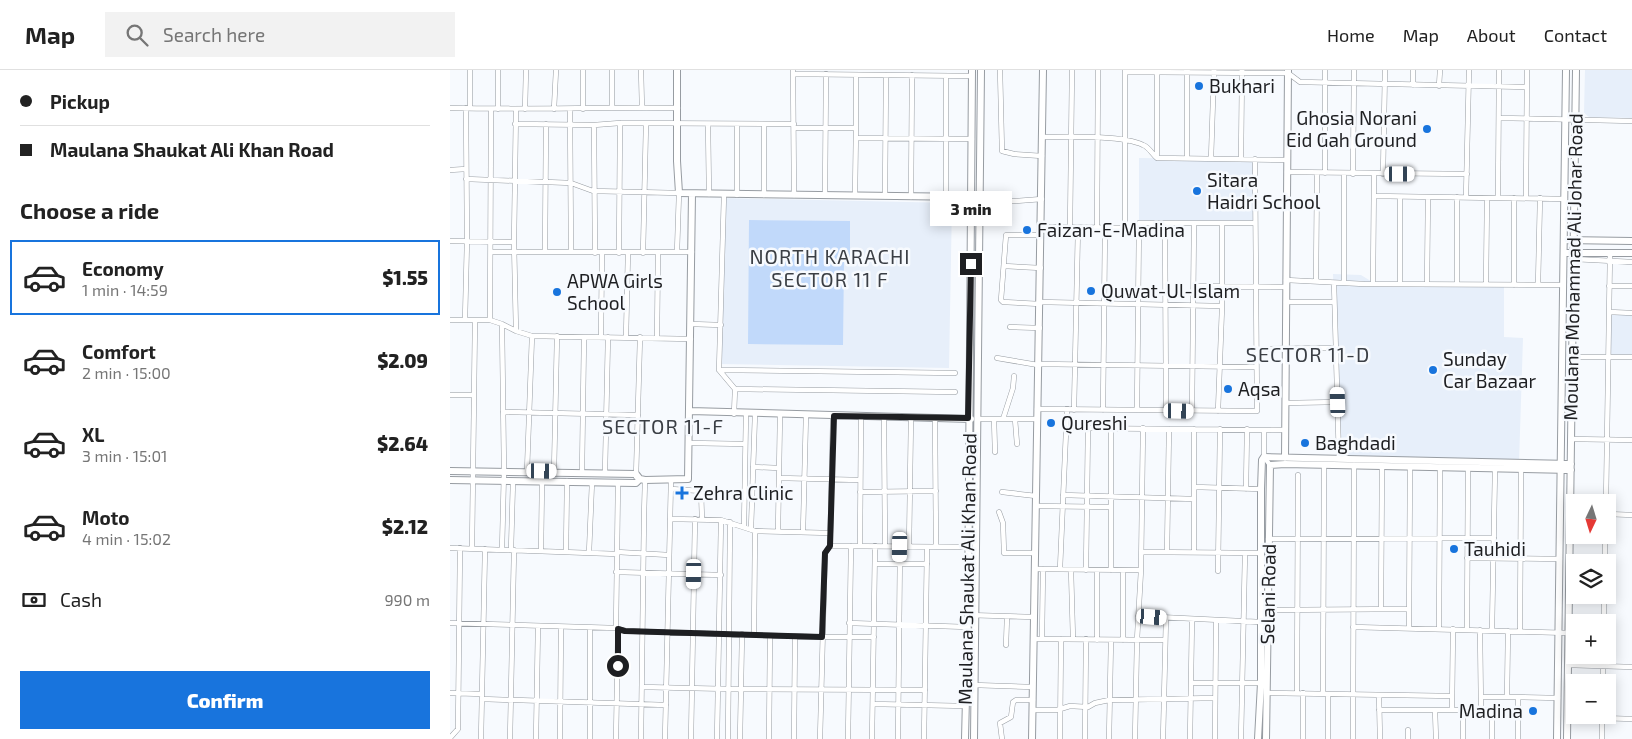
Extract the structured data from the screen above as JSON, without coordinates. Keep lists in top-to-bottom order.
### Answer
{
  "streets": {
    "street": ["Moulana Mohammad Ali Johar Road", "Maulana Shaukat Ali Khan Road", "Selani Road"]
  },
  "districts": ["NORTH KARACHI SECTOR 11 F", "SECTOR 11-D", "SECTOR 11-F"],
  "places": {
    "other": [
      "Bukhari",
      "Ghosia Norani Eid Gah Ground",
      "Sitara Haidri School",
      "Faizan-E-Madina",
      "Quwat-Ul-Islam",
      "APWA Girls School",
      "Sunday Car Bazaar",
      "Aqsa",
      "Qureshi",
      "Baghdadi",
      "Tauhidi",
      "Madina"
    ],
    "health": ["Zehra Clinic"]
  },
  "north": "bottom",
  "page": {
    "header": "Map",
    "search": "Search here",
    "nav": [
      "Home",
      "Map",
      "About",
      "Contact"
    ],
    "banner": ["Pickup", "Maulana Shaukat Ali Khan Road"],
    "heading": "Choose a ride",
    "bubble": "3 min",
    "list": [
      {
        "name": "Economy",
        "note": "1 min · 14:59",
        "value": "$1.55"
      },
      {
        "name": "Comfort",
        "note": "2 min · 15:00",
        "value": "$2.09"
      },
      {
        "name": "XL",
        "note": "3 min · 15:01",
        "value": "$2.64"
      },
      {
        "name": "Moto",
        "note": "4 min · 15:02",
        "value": "$2.12"
      }
    ],
    "map_buttons": ["+", "−"],
    "pay": ["Cash", "990 m"],
    "buttons": "Confirm"
  }
}
